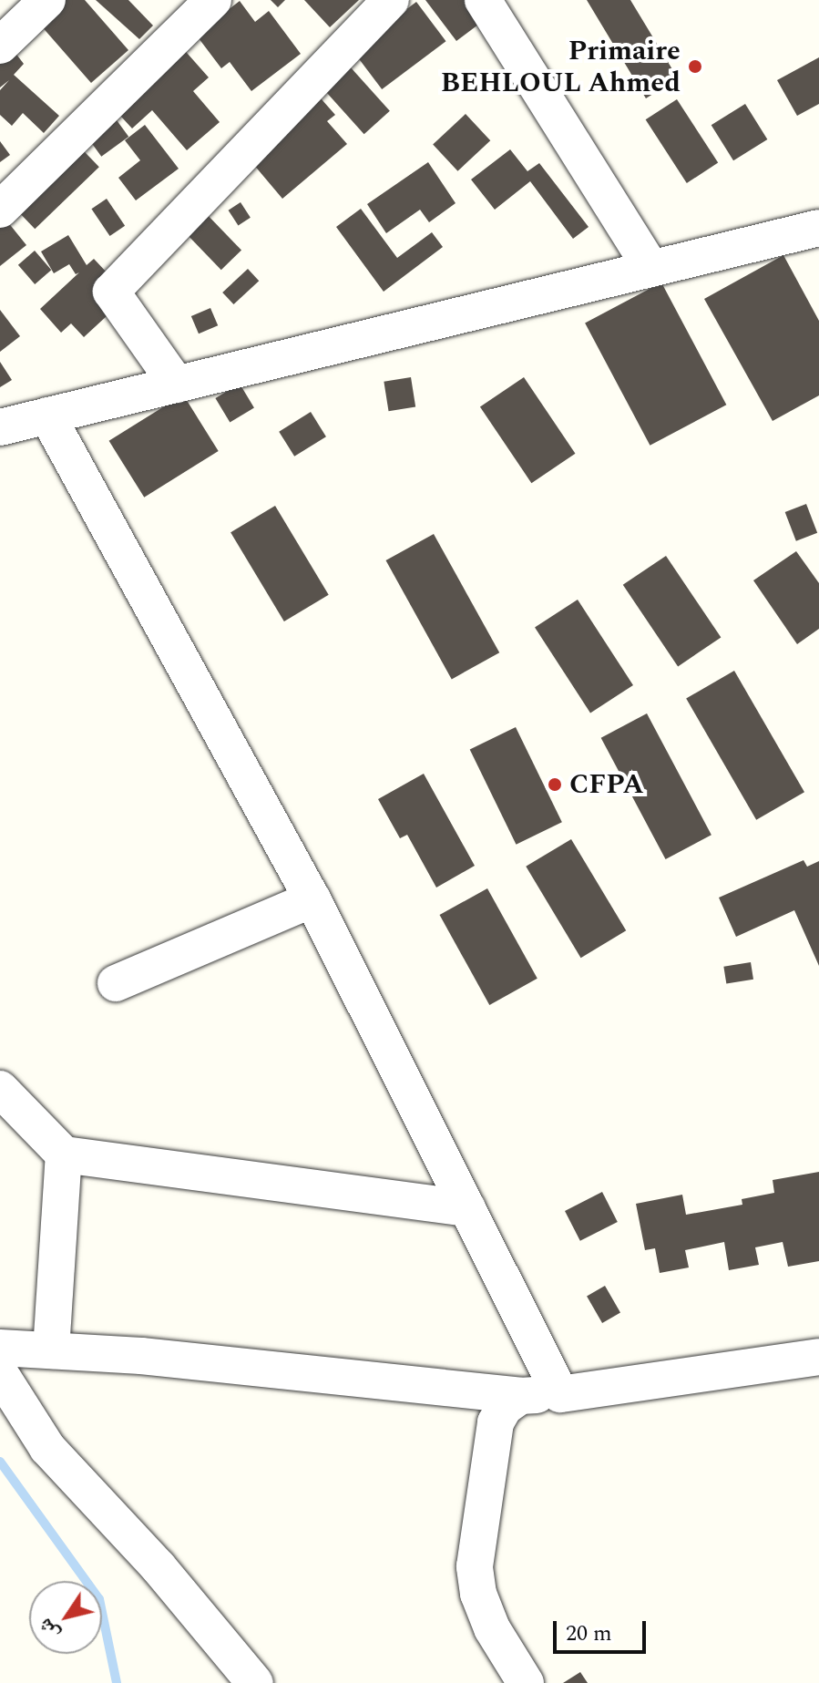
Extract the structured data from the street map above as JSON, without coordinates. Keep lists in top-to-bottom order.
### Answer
{
  "places": ["Primaire BEHLOUL Ahmed", "CFPA"],
  "scale_bar": "20 m",
  "north": "bottom left"
}
